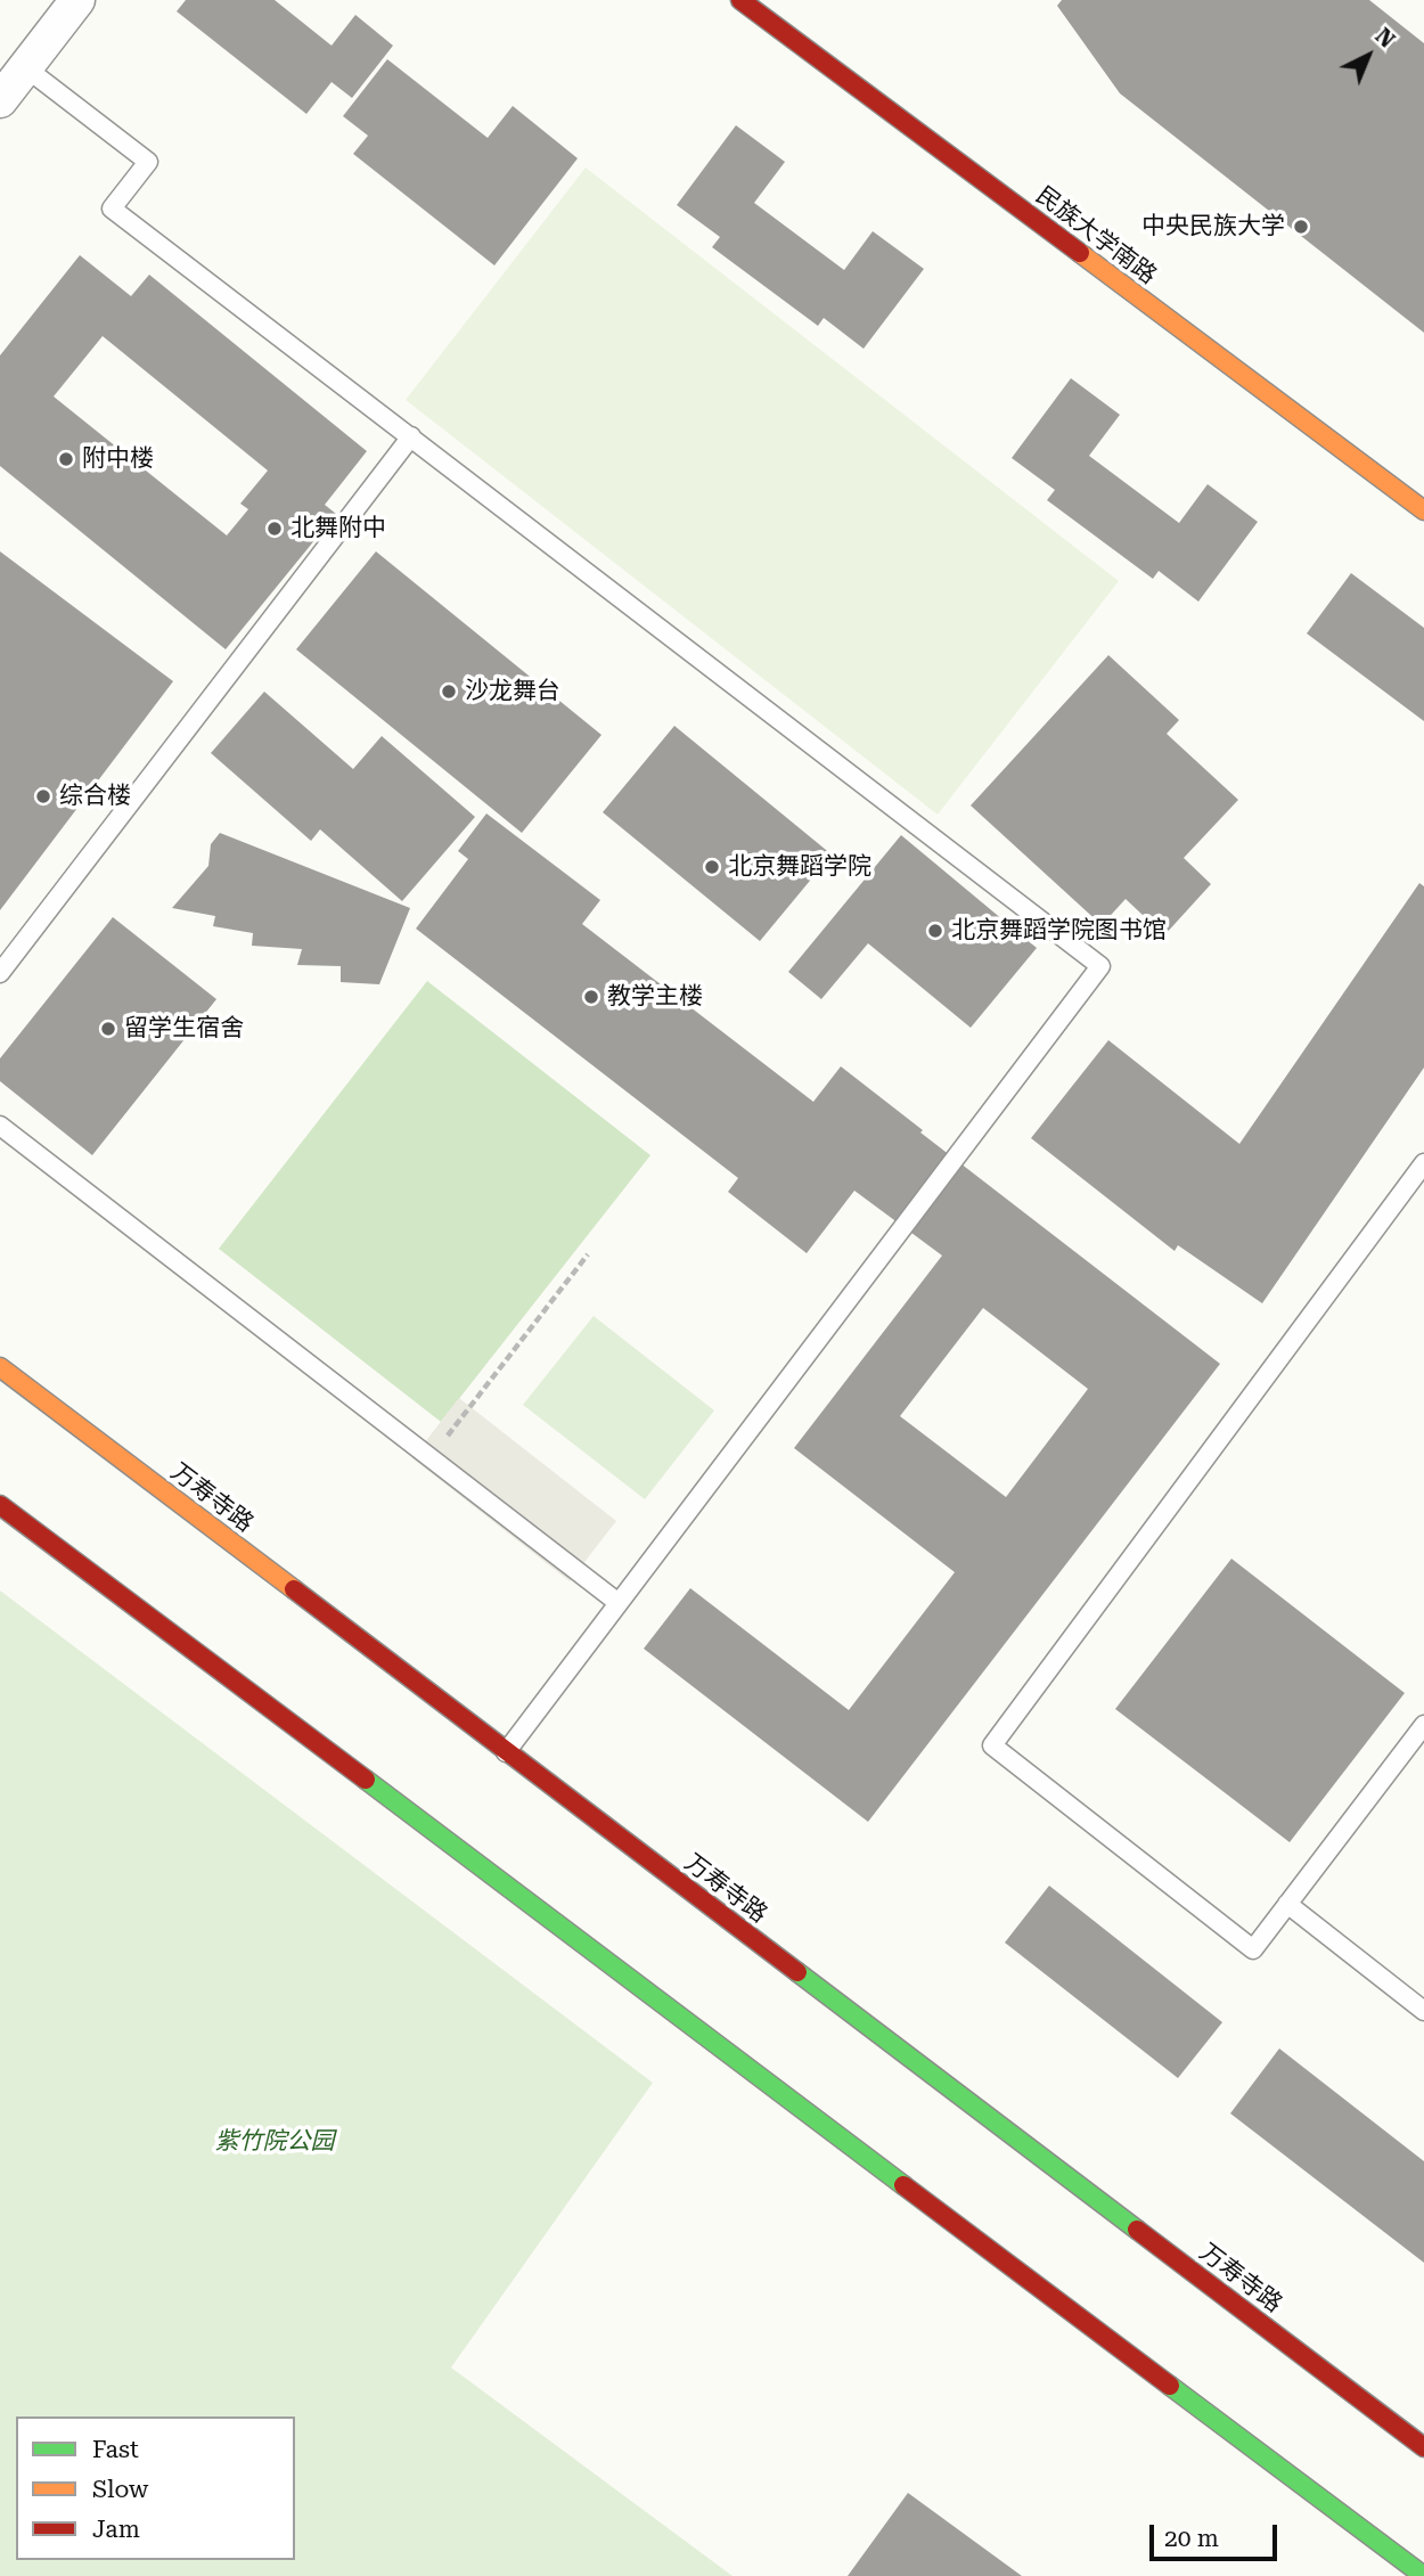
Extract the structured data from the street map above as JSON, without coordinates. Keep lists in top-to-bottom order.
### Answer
{
  "streets": {
    "street": ["民族大学南路", "万寿寺路"]
  },
  "parks": ["紫竹院公园"],
  "places": [
    "中央民族大学",
    "附中楼",
    "北舞附中",
    "沙龙舞台",
    "综合楼",
    "北京舞蹈学院",
    "北京舞蹈学院图书馆",
    "教学主楼",
    "留学生宿舍"
  ],
  "legend": ["Fast", "Slow", "Jam"],
  "scale_bar": "20 m",
  "north": "top right"
}
